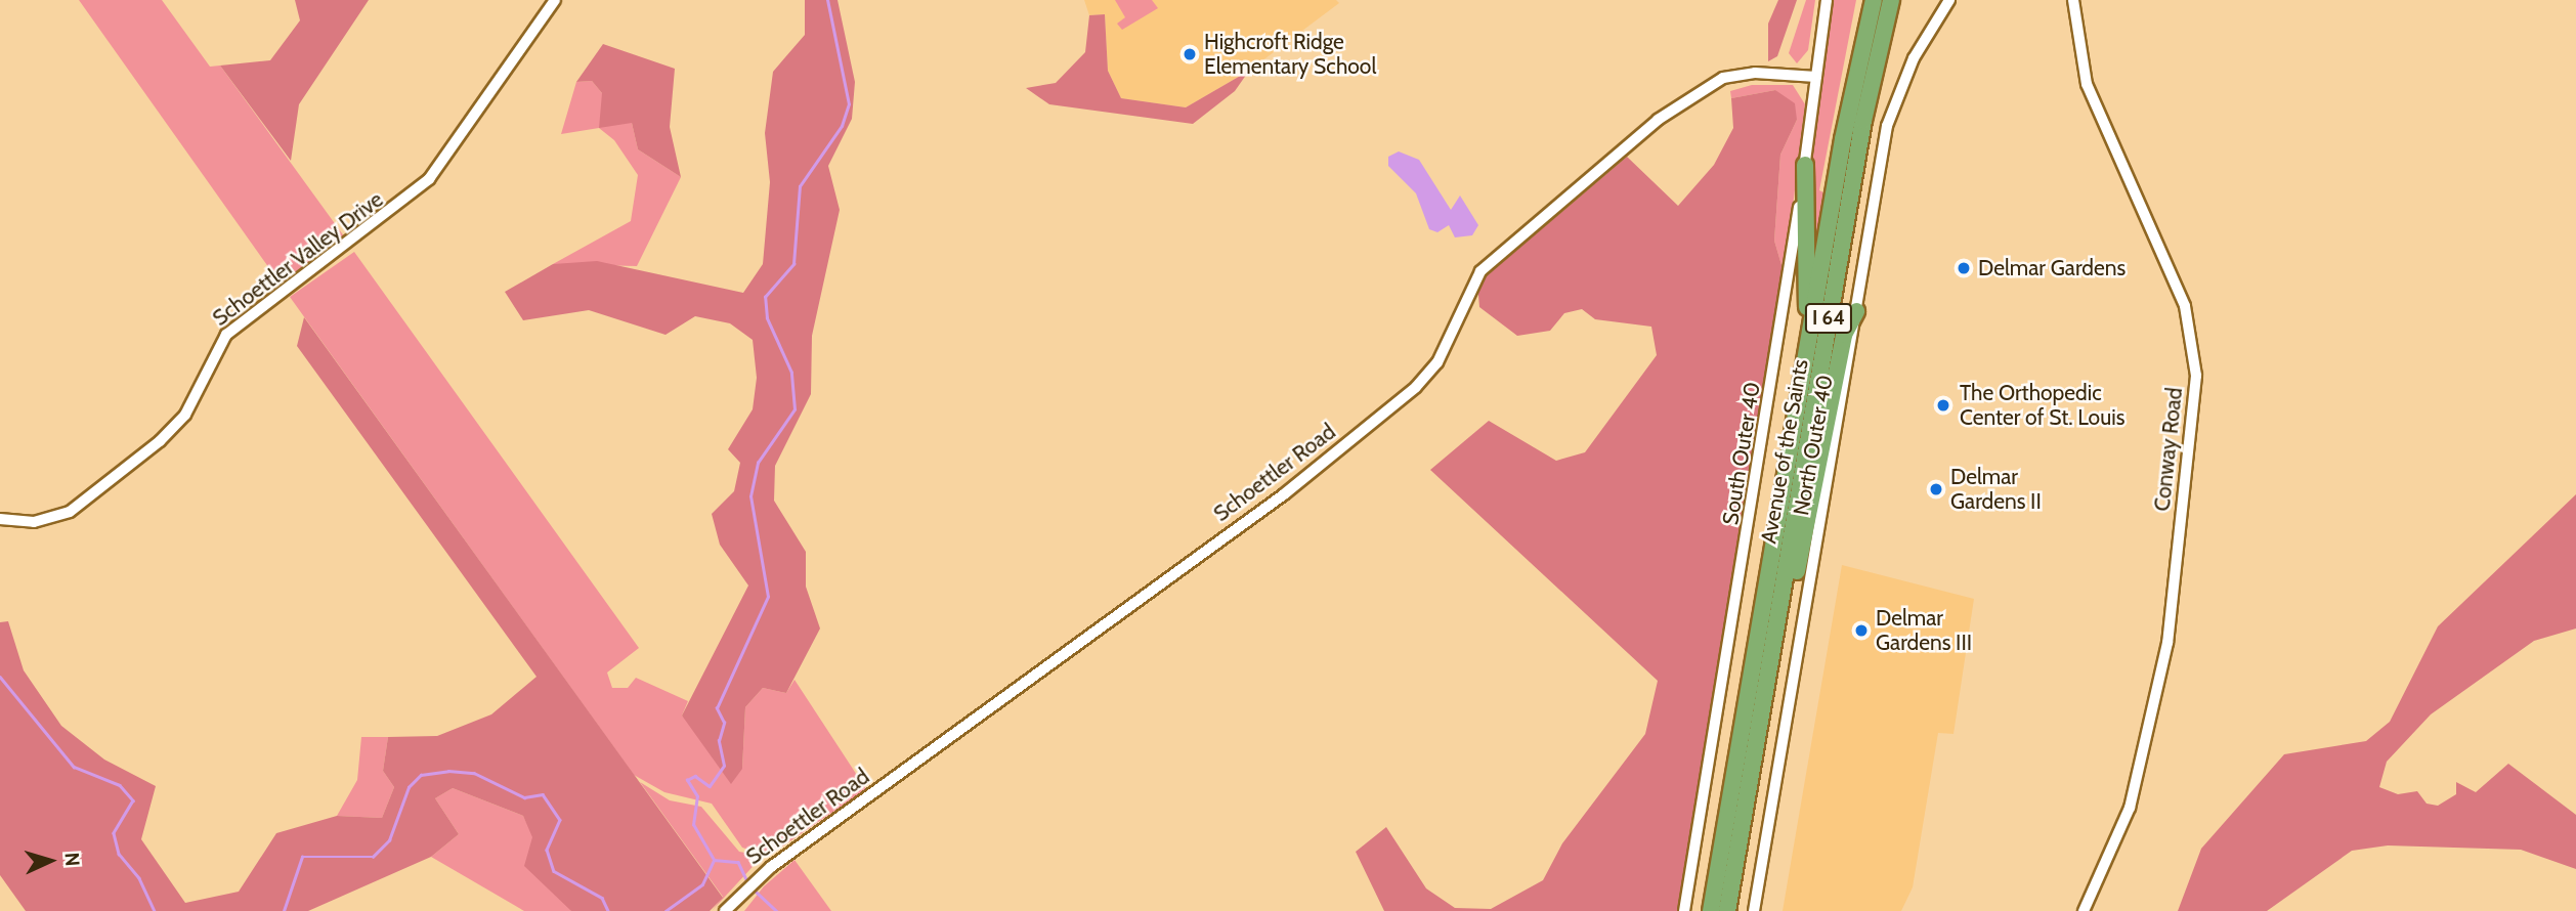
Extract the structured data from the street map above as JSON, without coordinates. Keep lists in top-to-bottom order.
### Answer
{
  "streets": {
    "highway": ["I 64", "Avenue of the Saints"],
    "street": [
      "Schoettler Valley Drive",
      "North Outer 40",
      "Conway Road",
      "South Outer 40",
      "Schoettler Road"
    ]
  },
  "crossings": [
    ["South Outer 40", "Schoettler Road"]
  ],
  "places": [
    "Highcroft Ridge Elementary School",
    "Delmar Gardens",
    "The Orthopedic Center of St. Louis",
    "Delmar Gardens II",
    "Delmar Gardens III"
  ],
  "north": "right"
}
